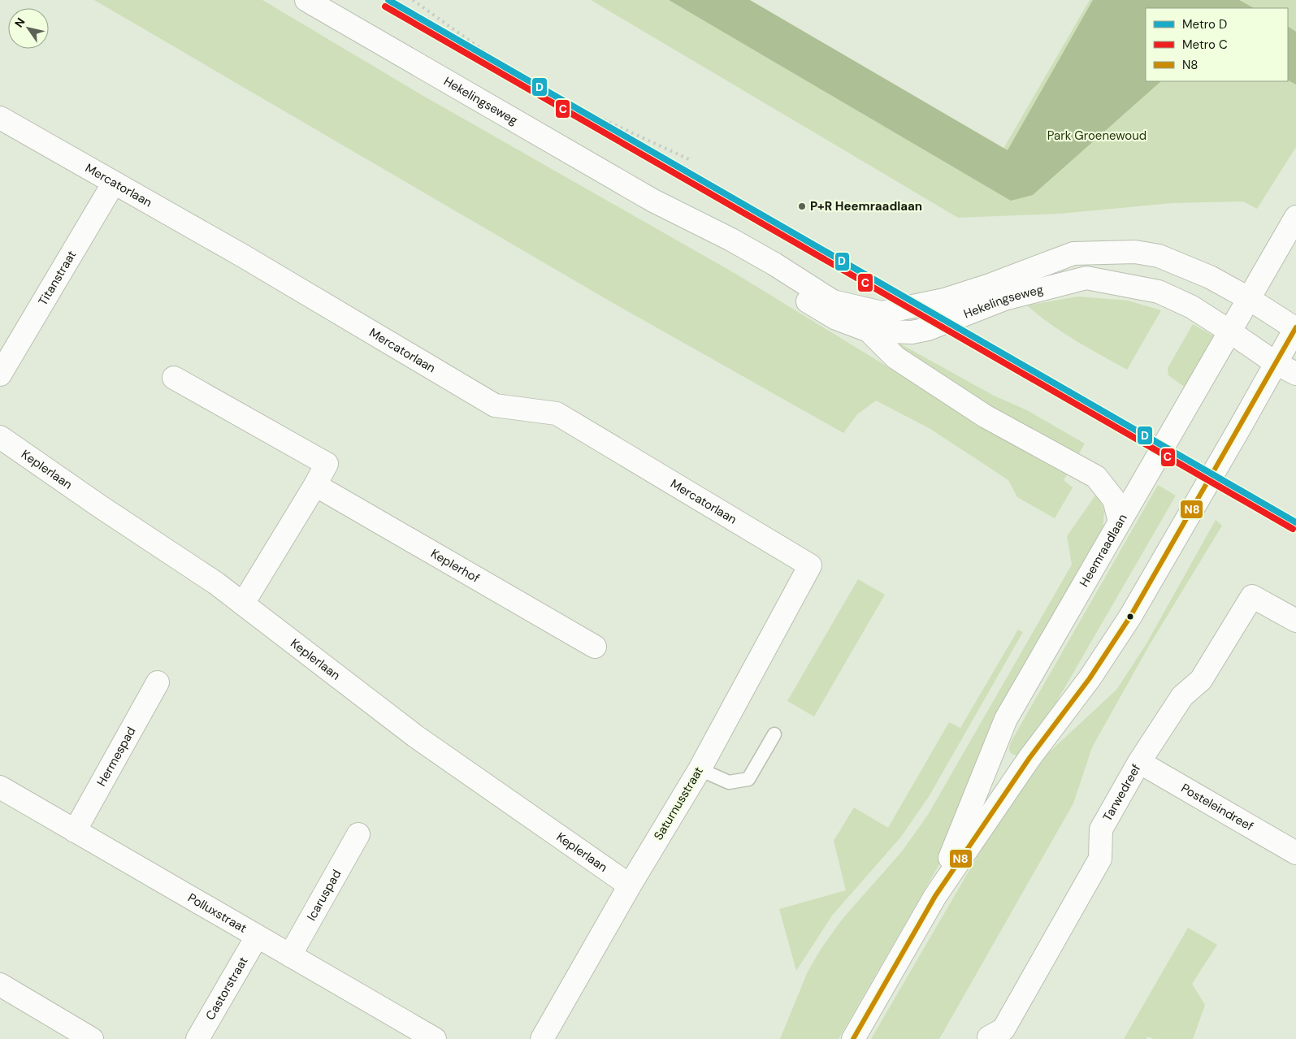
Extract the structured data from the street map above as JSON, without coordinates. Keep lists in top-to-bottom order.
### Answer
{
  "streets": {
    "street": [
      "Hekelingseweg",
      "Mercatorlaan",
      "Titanstraat",
      "Keplerlaan",
      "Heemraadlaan",
      "Keplerhof",
      "Hermespad",
      "Tarwedreef",
      "Saturnusstraat",
      "Posteleindreef",
      "Icaruspad",
      "Polluxstraat",
      "Castorstraat"
    ]
  },
  "crossings": [
    ["Hekelingseweg", "Heemraadlaan"],
    ["Mercatorlaan", "Titanstraat"],
    ["Mercatorlaan", "Saturnusstraat"],
    ["Keplerlaan", "Saturnusstraat"],
    ["Hermespad", "Polluxstraat"],
    ["Tarwedreef", "Posteleindreef"],
    ["Icaruspad", "Polluxstraat"],
    ["Polluxstraat", "Castorstraat"]
  ],
  "parks": ["Park Groenewoud"],
  "places": ["P+R Heemraadlaan"],
  "lines": ["metro line D", "metro line C", "transit line N8"],
  "legend": ["Metro D", "Metro C", "N8"],
  "north": "top left"
}
